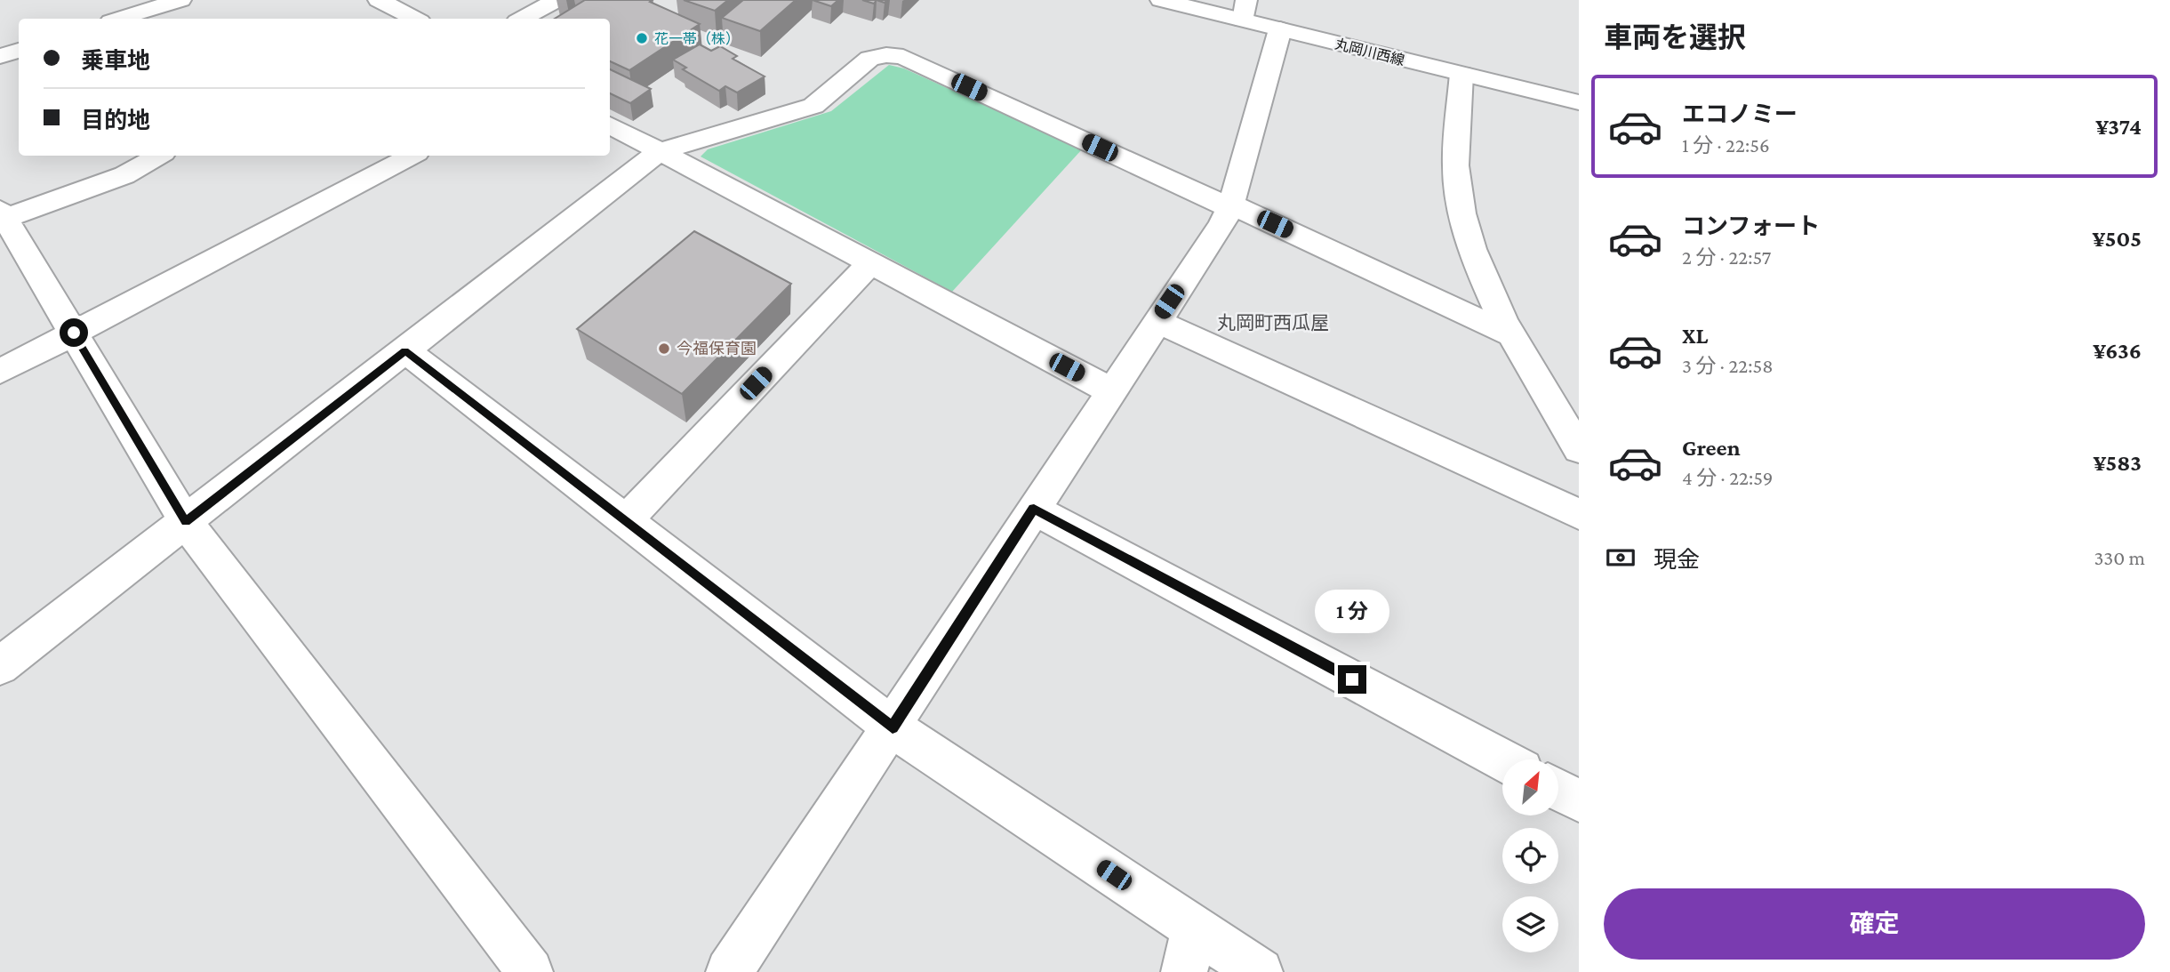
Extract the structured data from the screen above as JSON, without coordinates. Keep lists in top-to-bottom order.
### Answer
{
  "streets": {
    "street": ["丸岡川西線"]
  },
  "districts": ["丸岡町西瓜屋"],
  "places": ["花一帯（株）", "今福保育園"],
  "north": "top right",
  "page": {
    "heading": "車両を選択",
    "banner": ["乗車地", "目的地"],
    "list": [
      {
        "name": "エコノミー",
        "note": "1 分 · 22:56",
        "value": "¥374"
      },
      {
        "name": "コンフォート",
        "note": "2 分 · 22:57",
        "value": "¥505"
      },
      {
        "name": "XL",
        "note": "3 分 · 22:58",
        "value": "¥636"
      },
      {
        "name": "Green",
        "note": "4 分 · 22:59",
        "value": "¥583"
      }
    ],
    "pay": ["現金", "330 m"],
    "bubble": "1 分",
    "buttons": "確定"
  }
}
